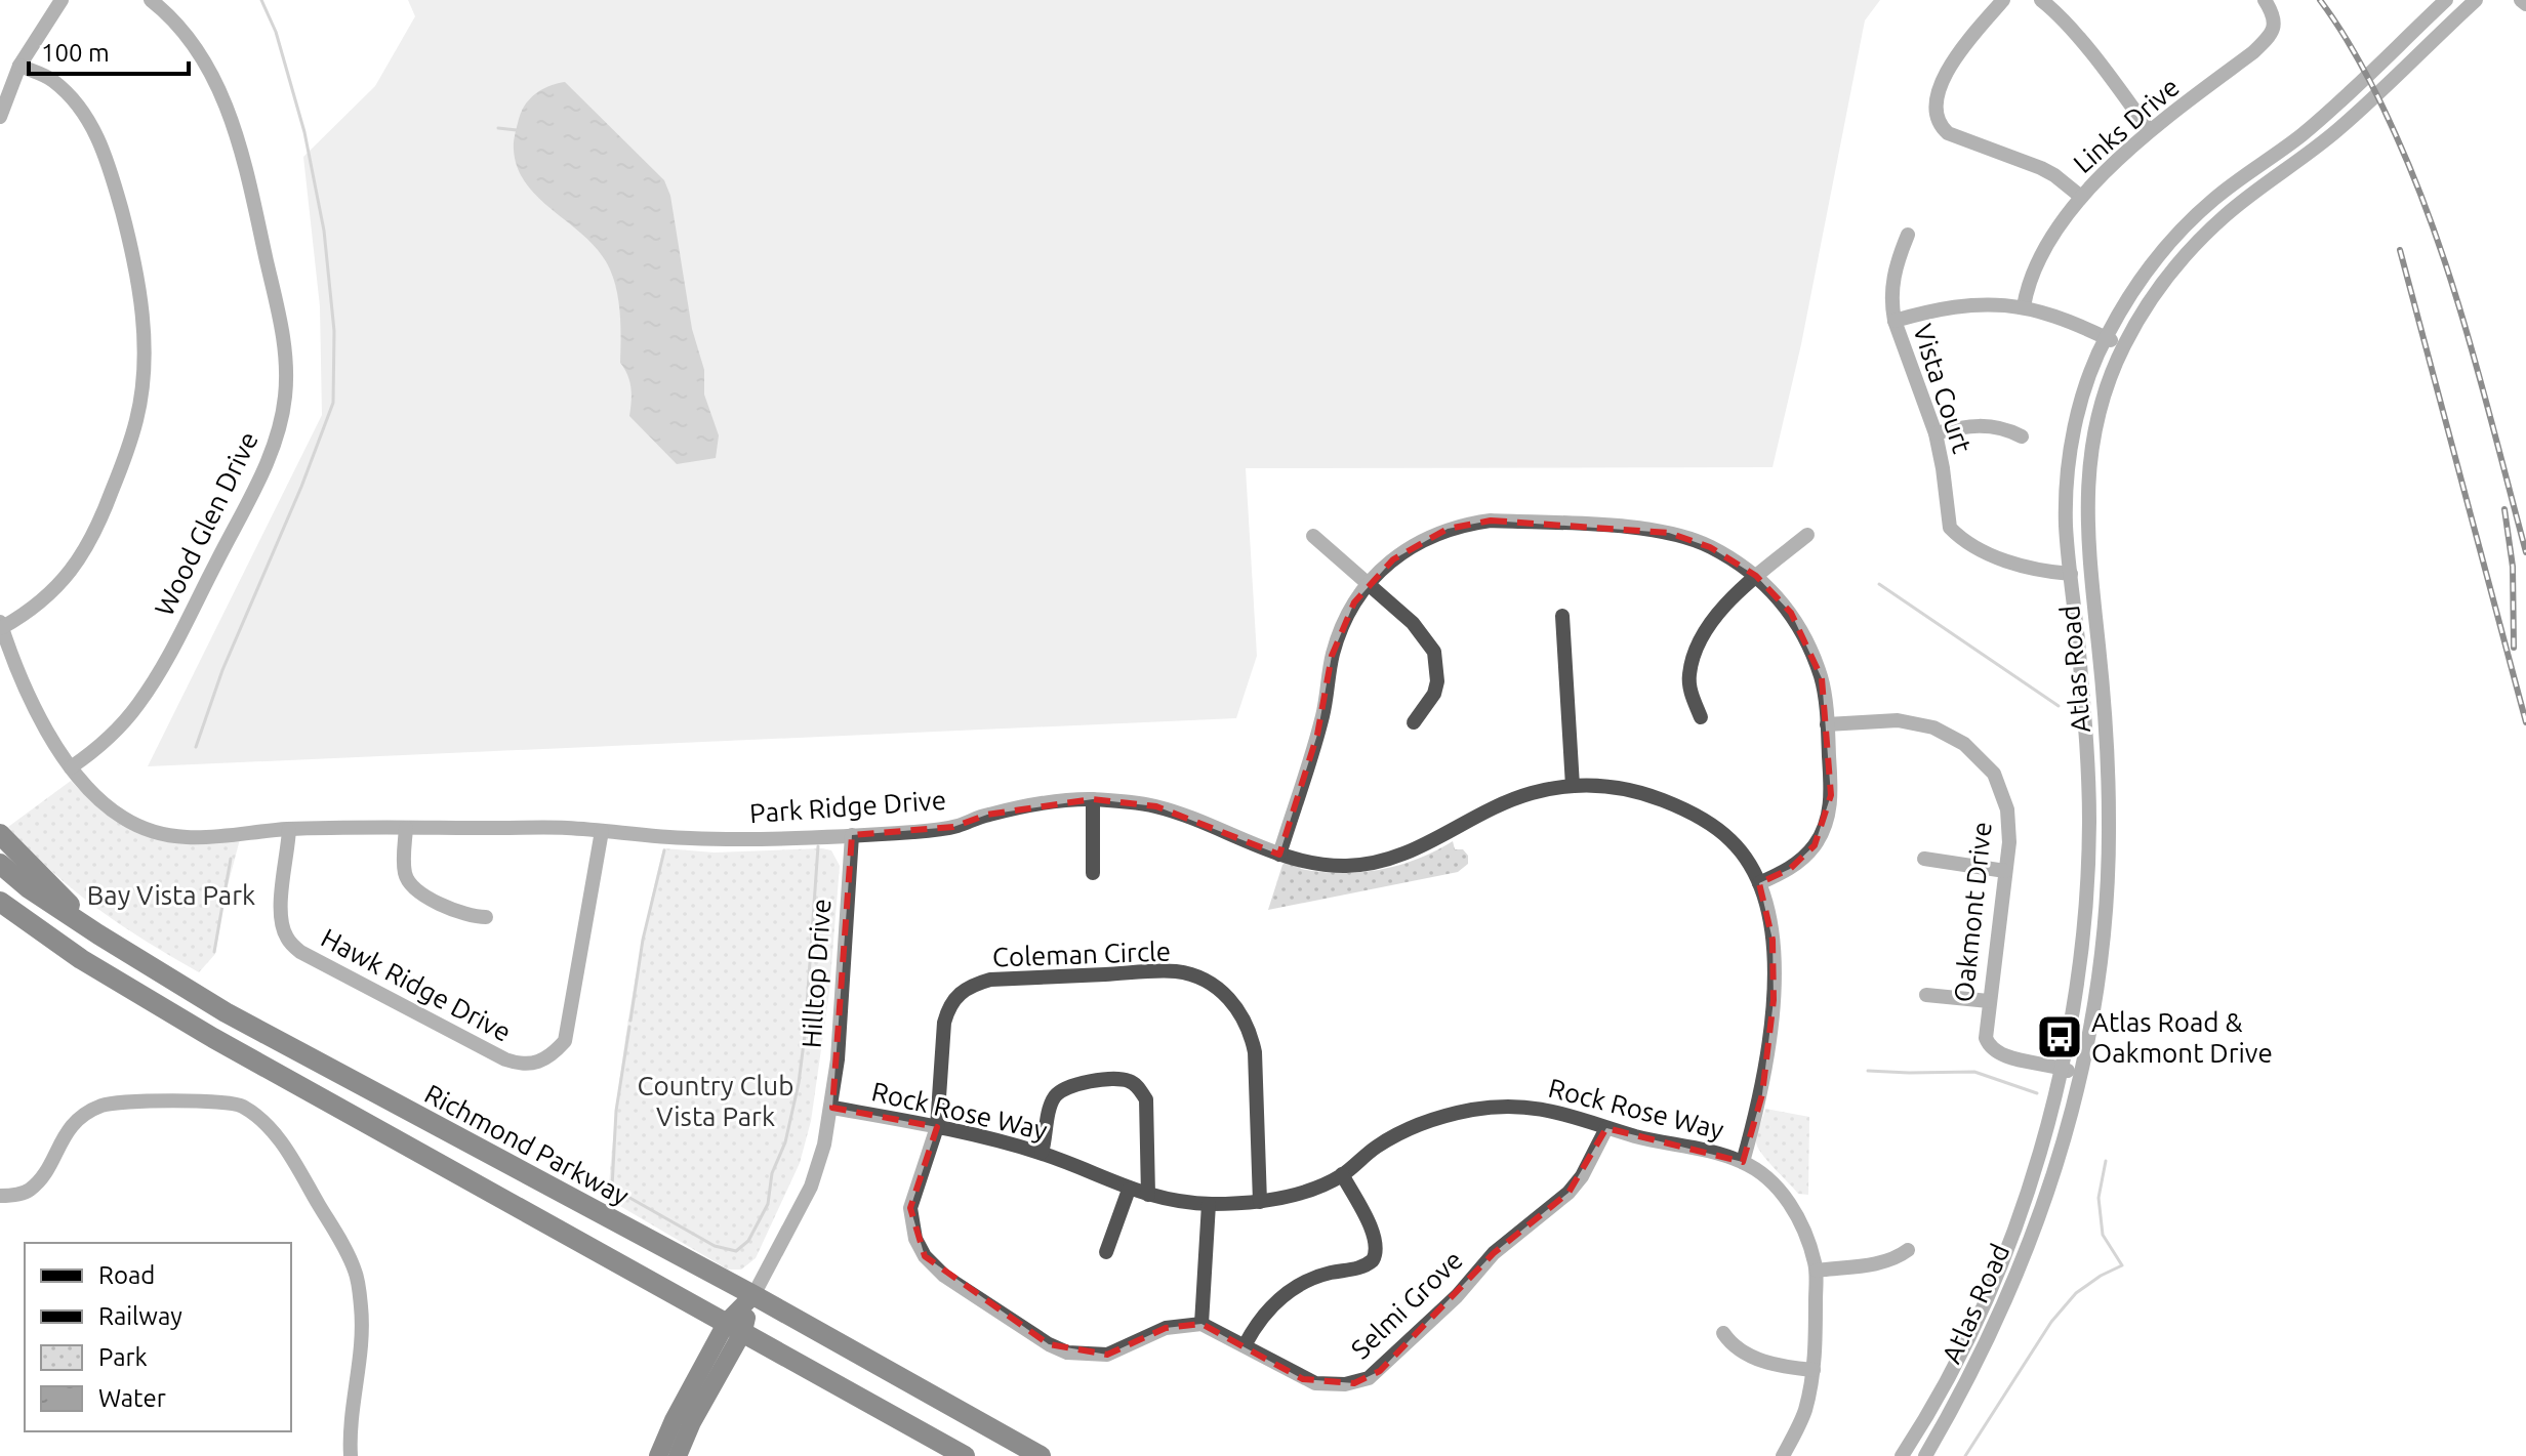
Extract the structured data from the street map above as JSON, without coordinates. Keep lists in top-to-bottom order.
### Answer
{
  "streets": {
    "highway": ["Richmond Parkway"],
    "main road": ["Hilltop Drive"],
    "street": [
      "Links Drive",
      "Vista Court",
      "Wood Glen Drive",
      "Atlas Road",
      "Park Ridge Drive",
      "Oakmont Drive",
      "Coleman Circle",
      "Hawk Ridge Drive",
      "Rock Rose Way",
      "Selmi Grove"
    ]
  },
  "crossings": [
    ["Vista Court", "Atlas Road"],
    ["Wood Glen Drive", "Park Ridge Drive"],
    ["Atlas Road", "Oakmont Drive"],
    ["Park Ridge Drive", "Hilltop Drive"],
    ["Park Ridge Drive", "Hawk Ridge Drive"],
    ["Park Ridge Drive", "Rock Rose Way"],
    ["Coleman Circle", "Rock Rose Way"],
    ["Hilltop Drive", "Rock Rose Way"],
    ["Hilltop Drive", "Richmond Parkway"],
    ["Rock Rose Way", "Selmi Grove"]
  ],
  "parks": ["Bay Vista Park", "Country Club Vista Park"],
  "places": {
    "bus stop": ["Atlas Road & Oakmont Drive"]
  },
  "legend": [
    "Road",
    "Railway",
    "Park",
    "Water"
  ],
  "scale_bar": "100 m"
}
